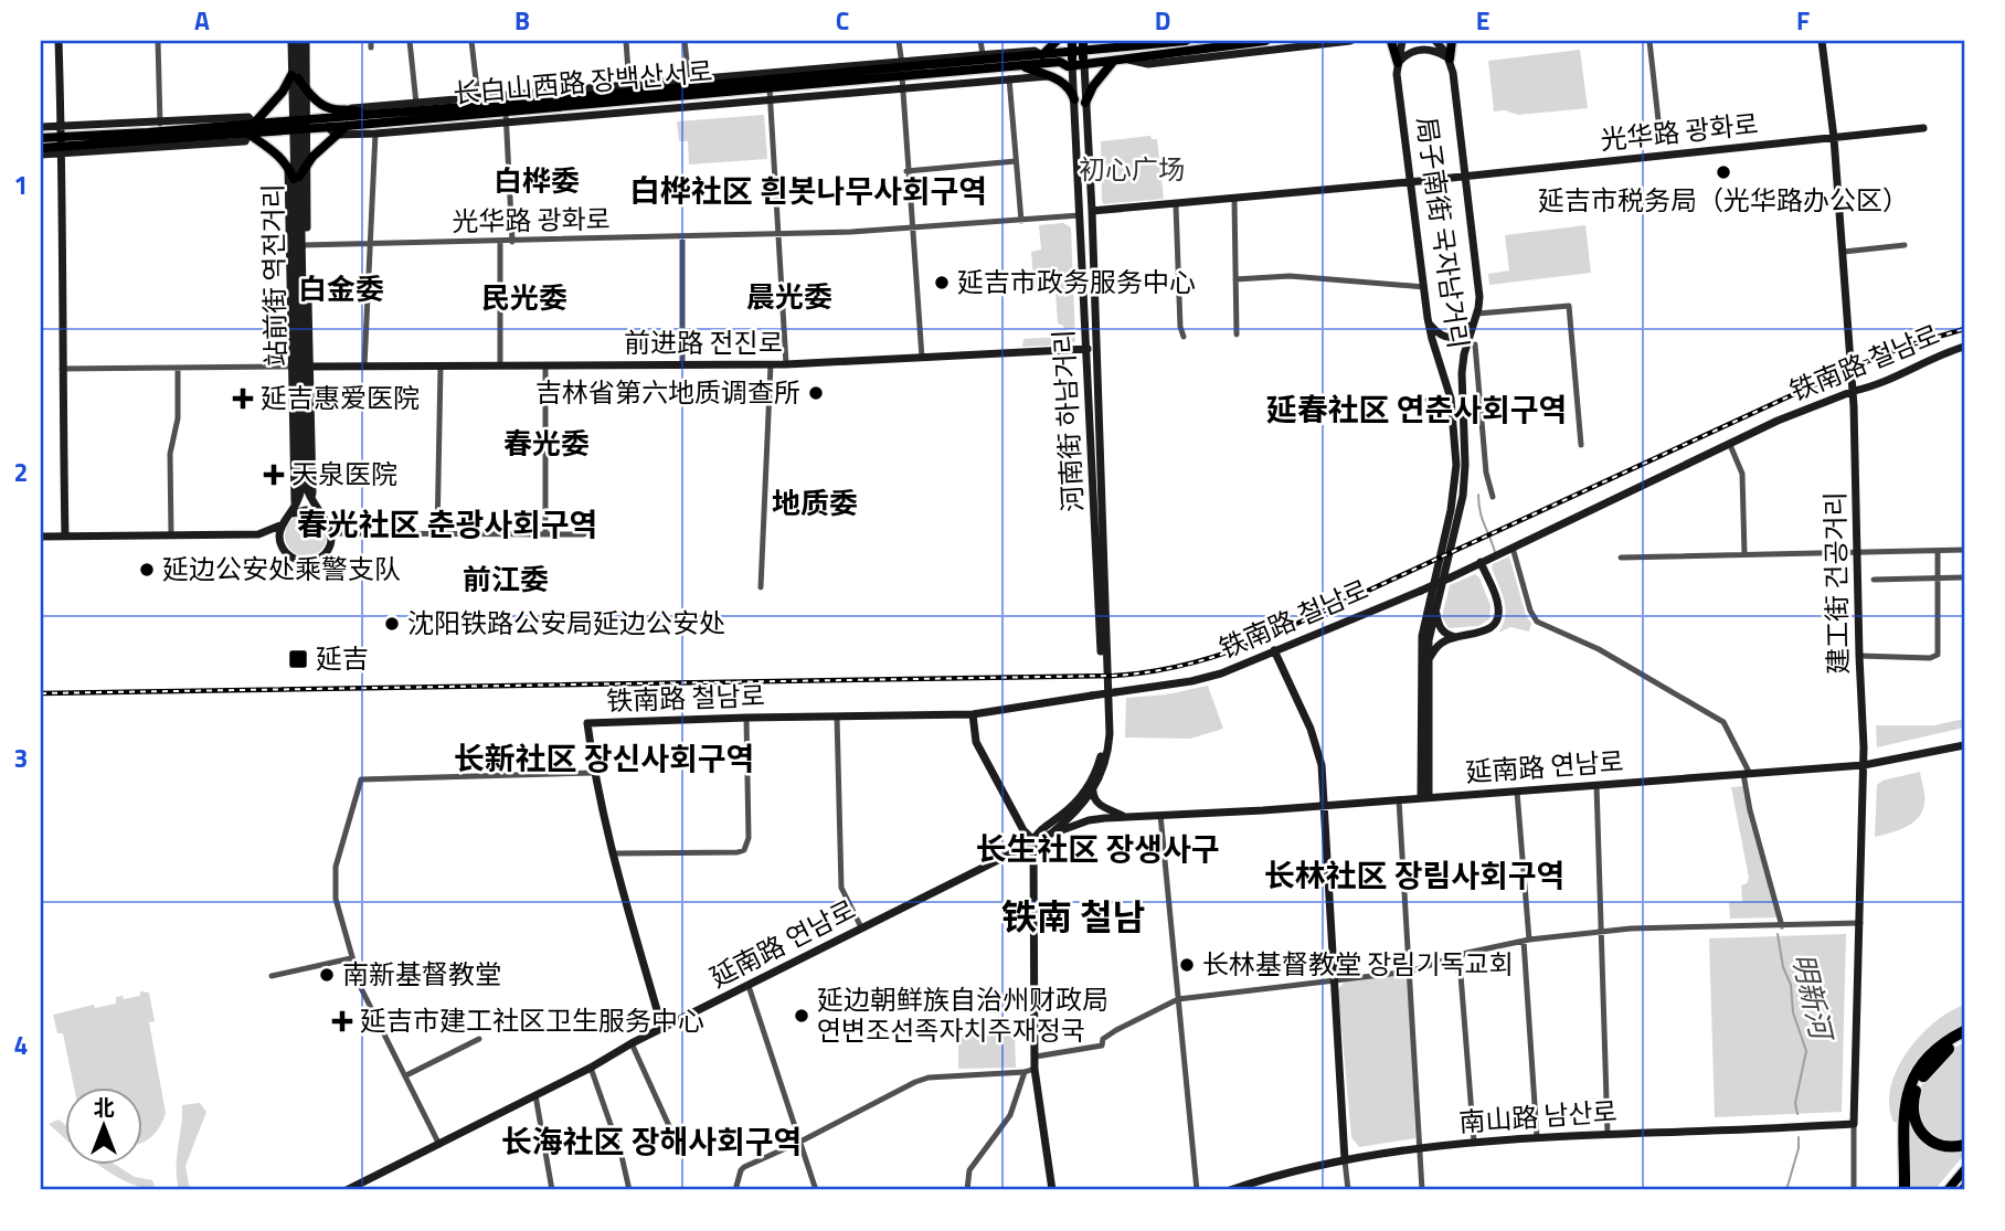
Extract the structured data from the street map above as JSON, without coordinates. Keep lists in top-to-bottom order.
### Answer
{
  "streets": {
    "main road": ["长白山西路 장백산서로", "河南街 하남거리"],
    "street": [
      "光华路 광화로",
      "局子南街 국자남거리",
      "站前街 역전거리",
      "前进路 전진로",
      "铁南路 철남로",
      "建工街 건공거리",
      "延南路 연남로",
      "南山路 남산로"
    ]
  },
  "crossings": [
    ["长白山西路 장백산서로", "站前街 역전거리"],
    ["长白山西路 장백산서로", "河南街 하남거리"],
    ["光华路 광화로", "局子南街 국자남거리"],
    ["光华路 광화로", "站前街 역전거리"],
    ["光华路 광화로", "河南街 하남거리"],
    ["光华路 광화로", "建工街 건공거리"],
    ["局子南街 국자남거리", "延南路 연남로"],
    ["站前街 역전거리", "前进路 전진로"],
    ["前进路 전진로", "河南街 하남거리"],
    ["铁南路 철남로", "建工街 건공거리"],
    ["河南街 하남거리", "延南路 연남로"],
    ["建工街 건공거리", "延南路 연남로"],
    ["建工街 건공거리", "南山路 남산로"]
  ],
  "districts": [
    "白桦委",
    "白桦社区 흰봇나무사회구역",
    "白金委",
    "晨光委",
    "民光委",
    "延春社区 연춘사회구역",
    "春光委",
    "地质委",
    "春光社区 춘광사회구역",
    "前江委",
    "长新社区 장신사회구역",
    "长生社区 장생사구",
    "长林社区 장림사회구역",
    "铁南 철남",
    "长海社区 장해사회구역"
  ],
  "water": ["明新河"],
  "parks": ["初心广场"],
  "places": {
    "other": [
      "延吉市税务局（光华路办公区）",
      "延吉市政务服务中心",
      "吉林省第六地质调查所",
      "延边公安处乘警支队",
      "沈阳铁路公安局延边公安处",
      "长林基督教堂 장림기독교회",
      "南新基督教堂",
      "延边朝鲜族自治州财政局 연변조선족자치주재정국"
    ],
    "health": ["延吉惠爱医院", "天泉医院", "延吉市建工社区卫生服务中心"],
    "transit": ["延吉"]
  },
  "north": "top",
  "grid": {
    "columns": [
      "A",
      "B",
      "C",
      "D",
      "E",
      "F"
    ],
    "rows": [
      "1",
      "2",
      "3",
      "4"
    ]
  }
}
